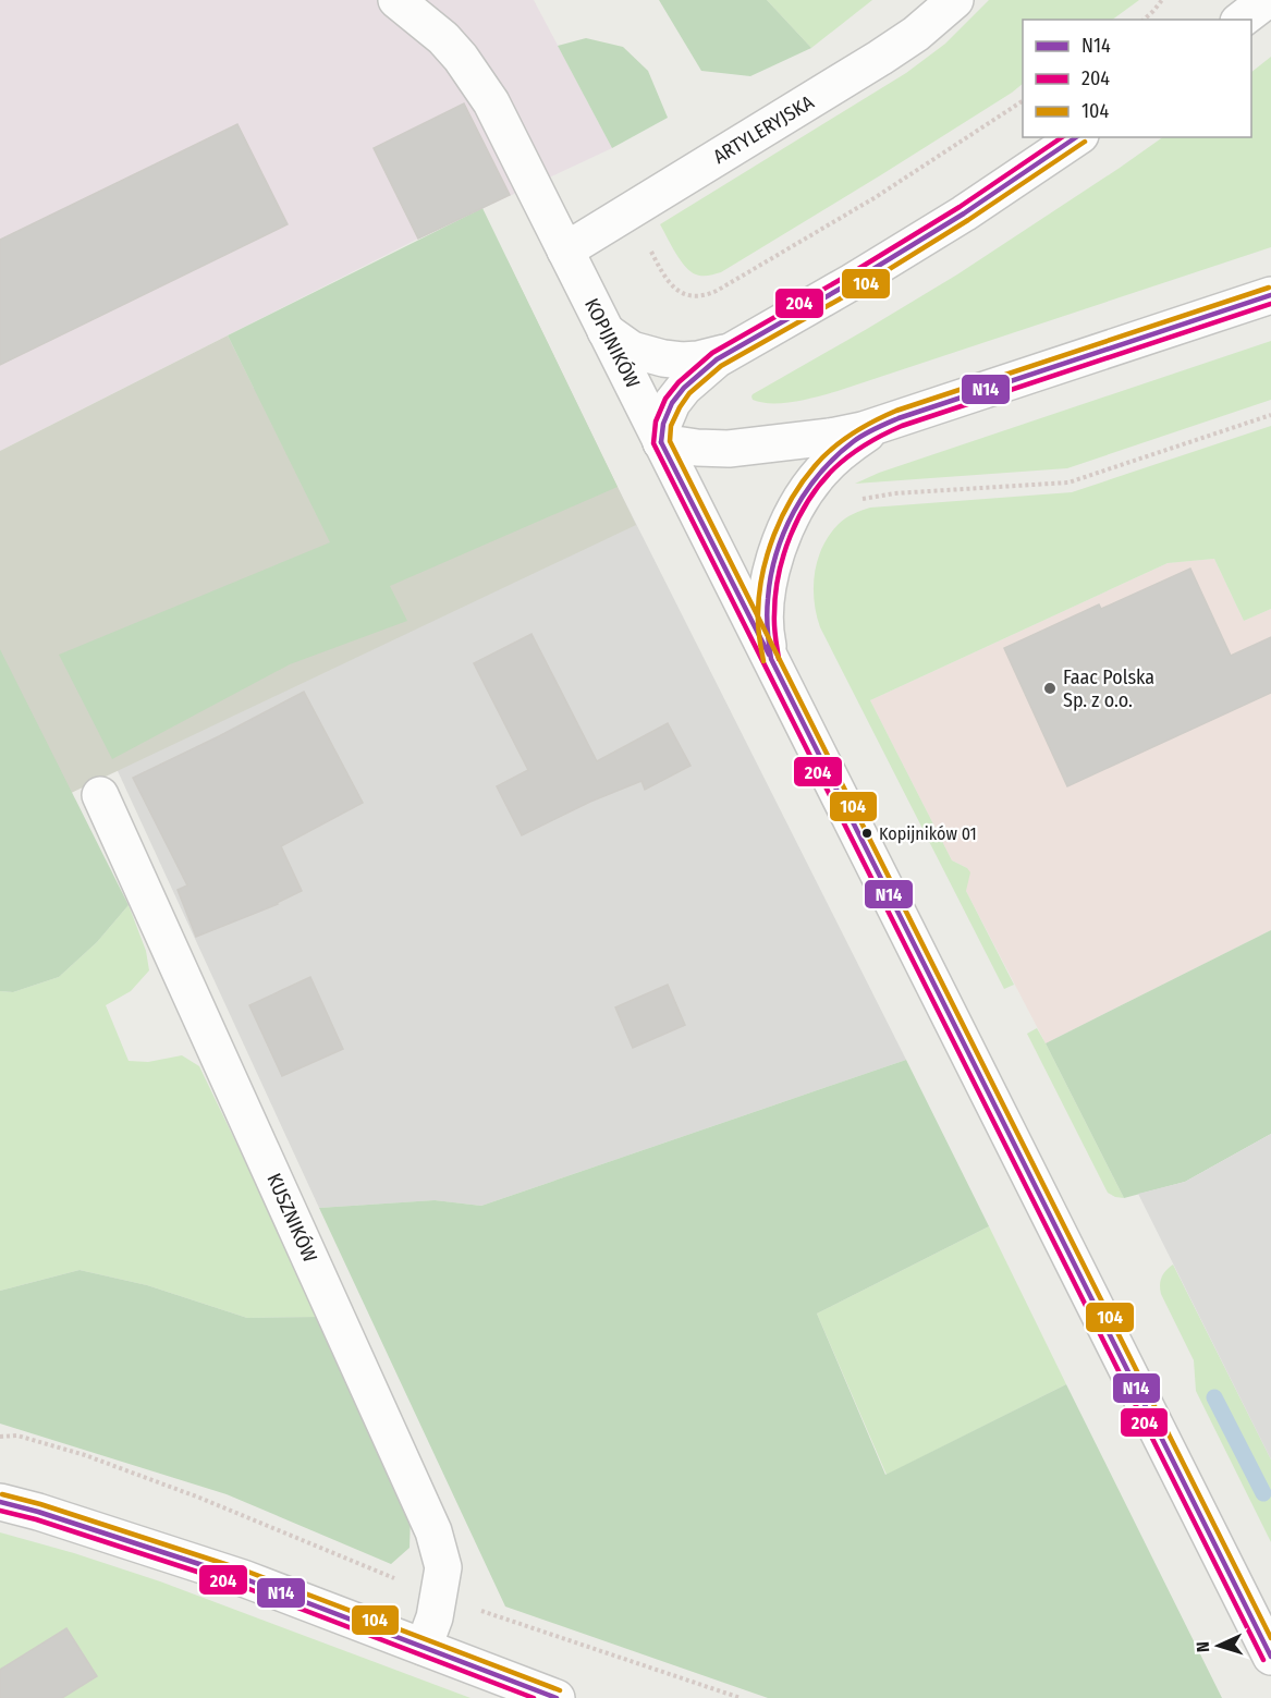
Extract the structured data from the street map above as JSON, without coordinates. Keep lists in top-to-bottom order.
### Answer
{
  "streets": {
    "street": ["ARTYLERYJSKA", "KOPIJNIKÓW", "KUSZNIKÓW"]
  },
  "crossings": [
    ["ARTYLERYJSKA", "KOPIJNIKÓW"]
  ],
  "places": ["Faac Polska Sp. z o.o.", "Kopijników 01"],
  "lines": ["transit line N14", "transit line 204", "transit line 104"],
  "legend": ["N14", "204", "104"],
  "north": "left"
}
